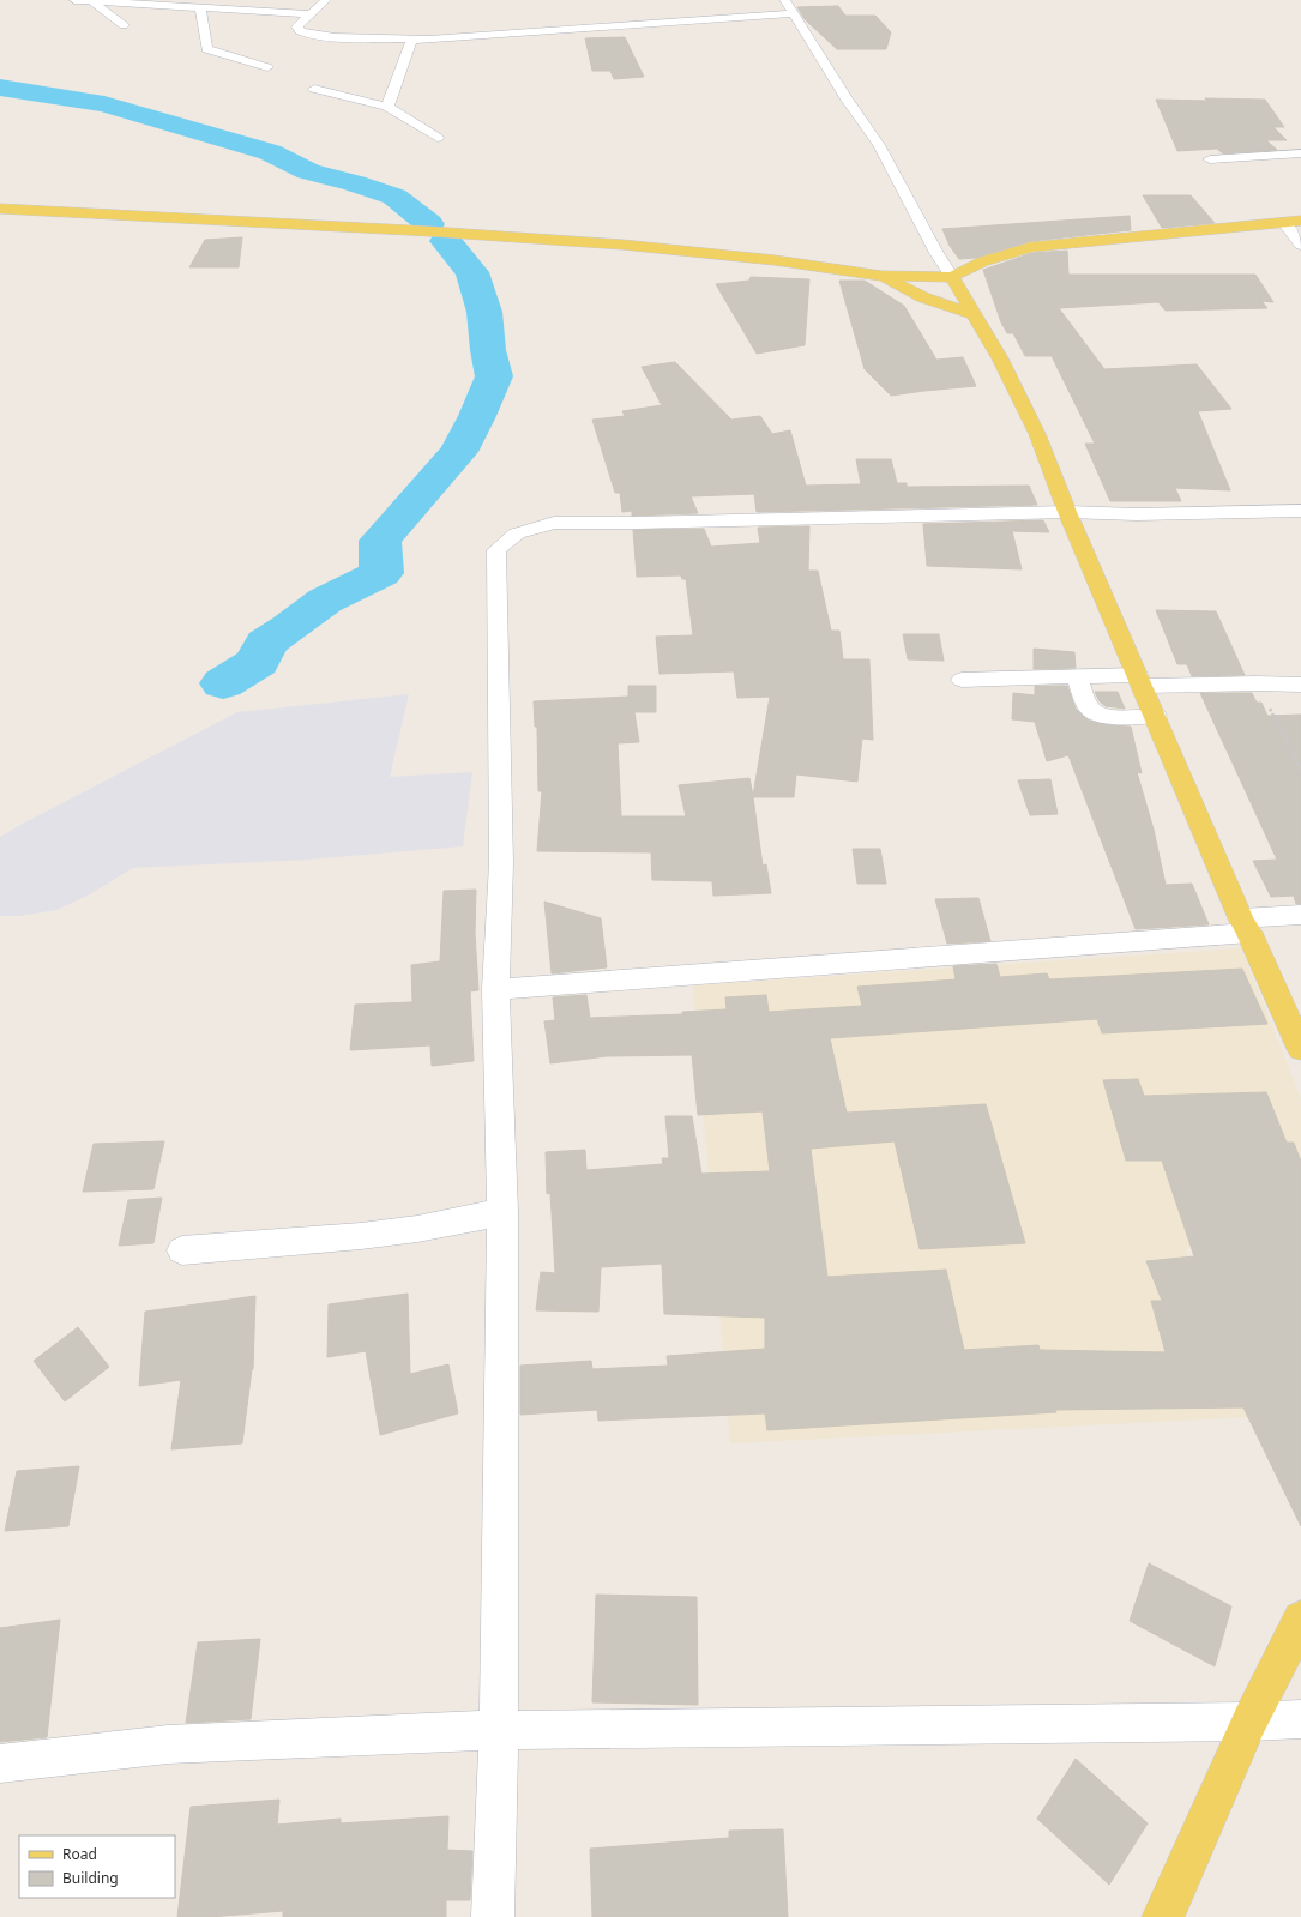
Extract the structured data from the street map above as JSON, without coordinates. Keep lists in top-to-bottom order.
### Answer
{
  "legend": ["Road", "Building"]
}
